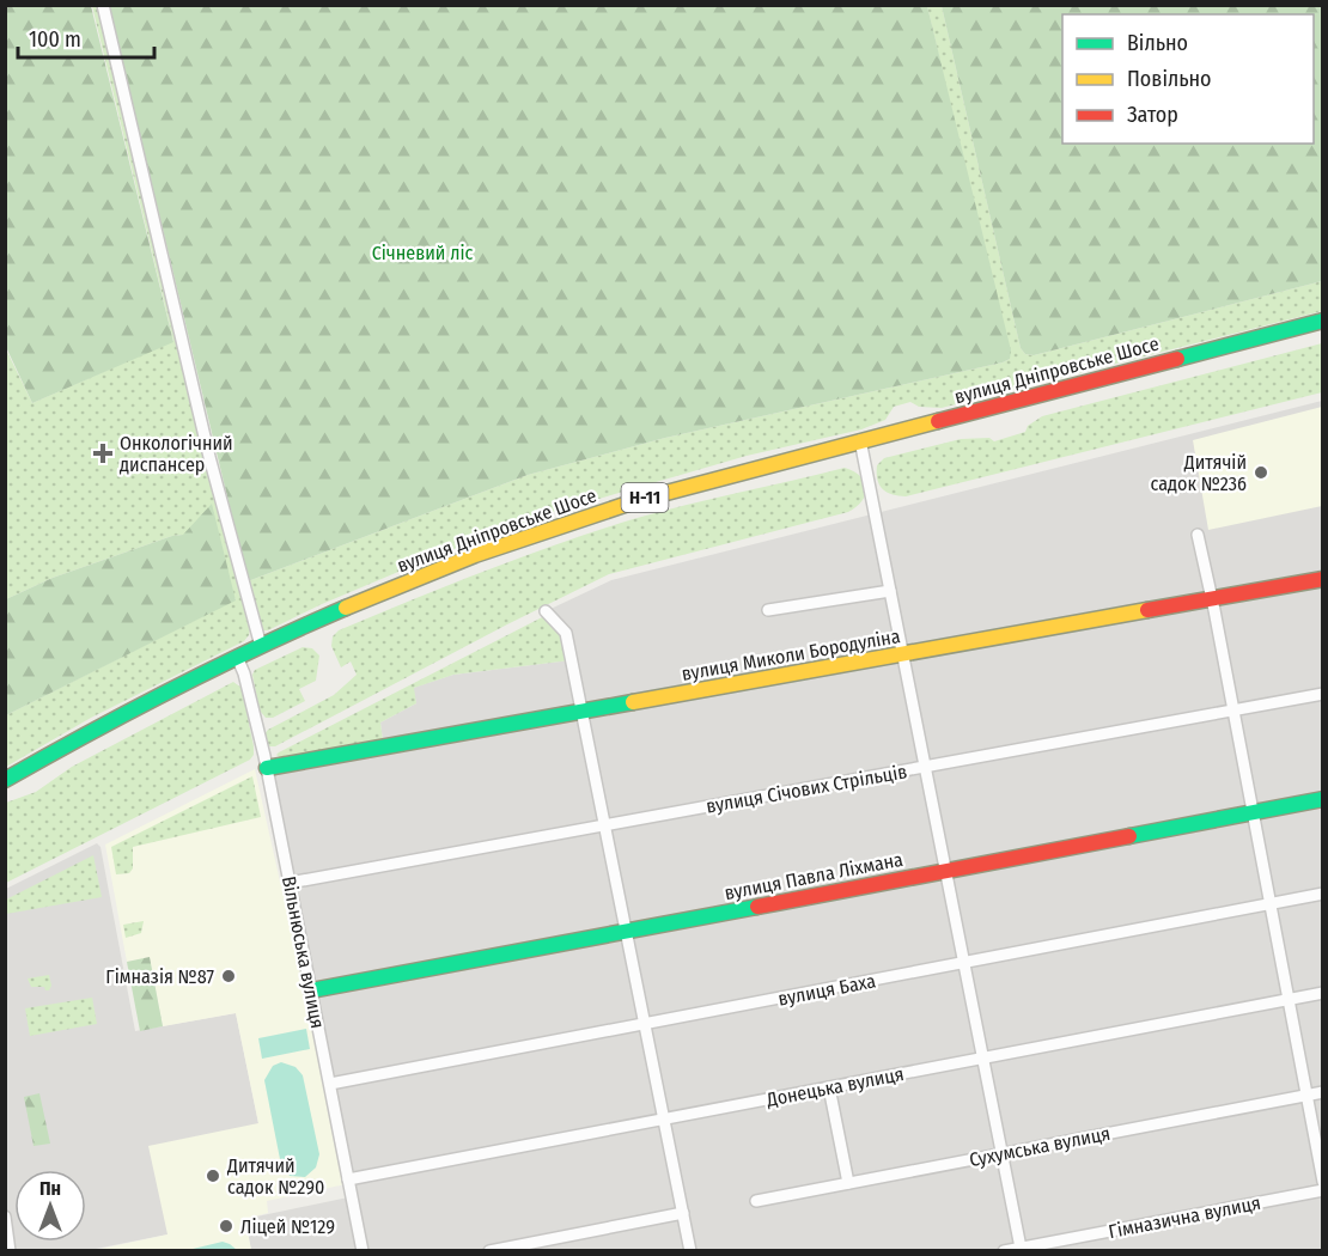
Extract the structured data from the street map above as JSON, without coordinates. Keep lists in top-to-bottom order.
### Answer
{
  "streets": {
    "street": [
      "вулиця Дніпровське Шосе",
      "Н-11",
      "вулиця Миколи Бородуліна",
      "вулиця Січових Стрільців",
      "вулиця Павла Ліхмана",
      "Вільнюська вулиця",
      "вулиця Баха",
      "Донецька вулиця",
      "Сухумська вулиця",
      "Гімназична вулиця"
    ]
  },
  "crossings": [
    ["вулиця Дніпровське Шосе", "Вільнюська вулиця"],
    ["вулиця Миколи Бородуліна", "Вільнюська вулиця"],
    ["вулиця Січових Стрільців", "Вільнюська вулиця"],
    ["вулиця Павла Ліхмана", "Вільнюська вулиця"],
    ["Вільнюська вулиця", "вулиця Баха"],
    ["Вільнюська вулиця", "Донецька вулиця"]
  ],
  "parks": ["Січневий ліс"],
  "places": {
    "health": ["Онкологічний диспансер"],
    "other": [
      "Дитячій садок №236",
      "Гімназія №87",
      "Дитячий садок №290",
      "Ліцей №129"
    ]
  },
  "legend": ["Вільно", "Повільно", "Затор"],
  "scale_bar": "100 m",
  "north": "top"
}
